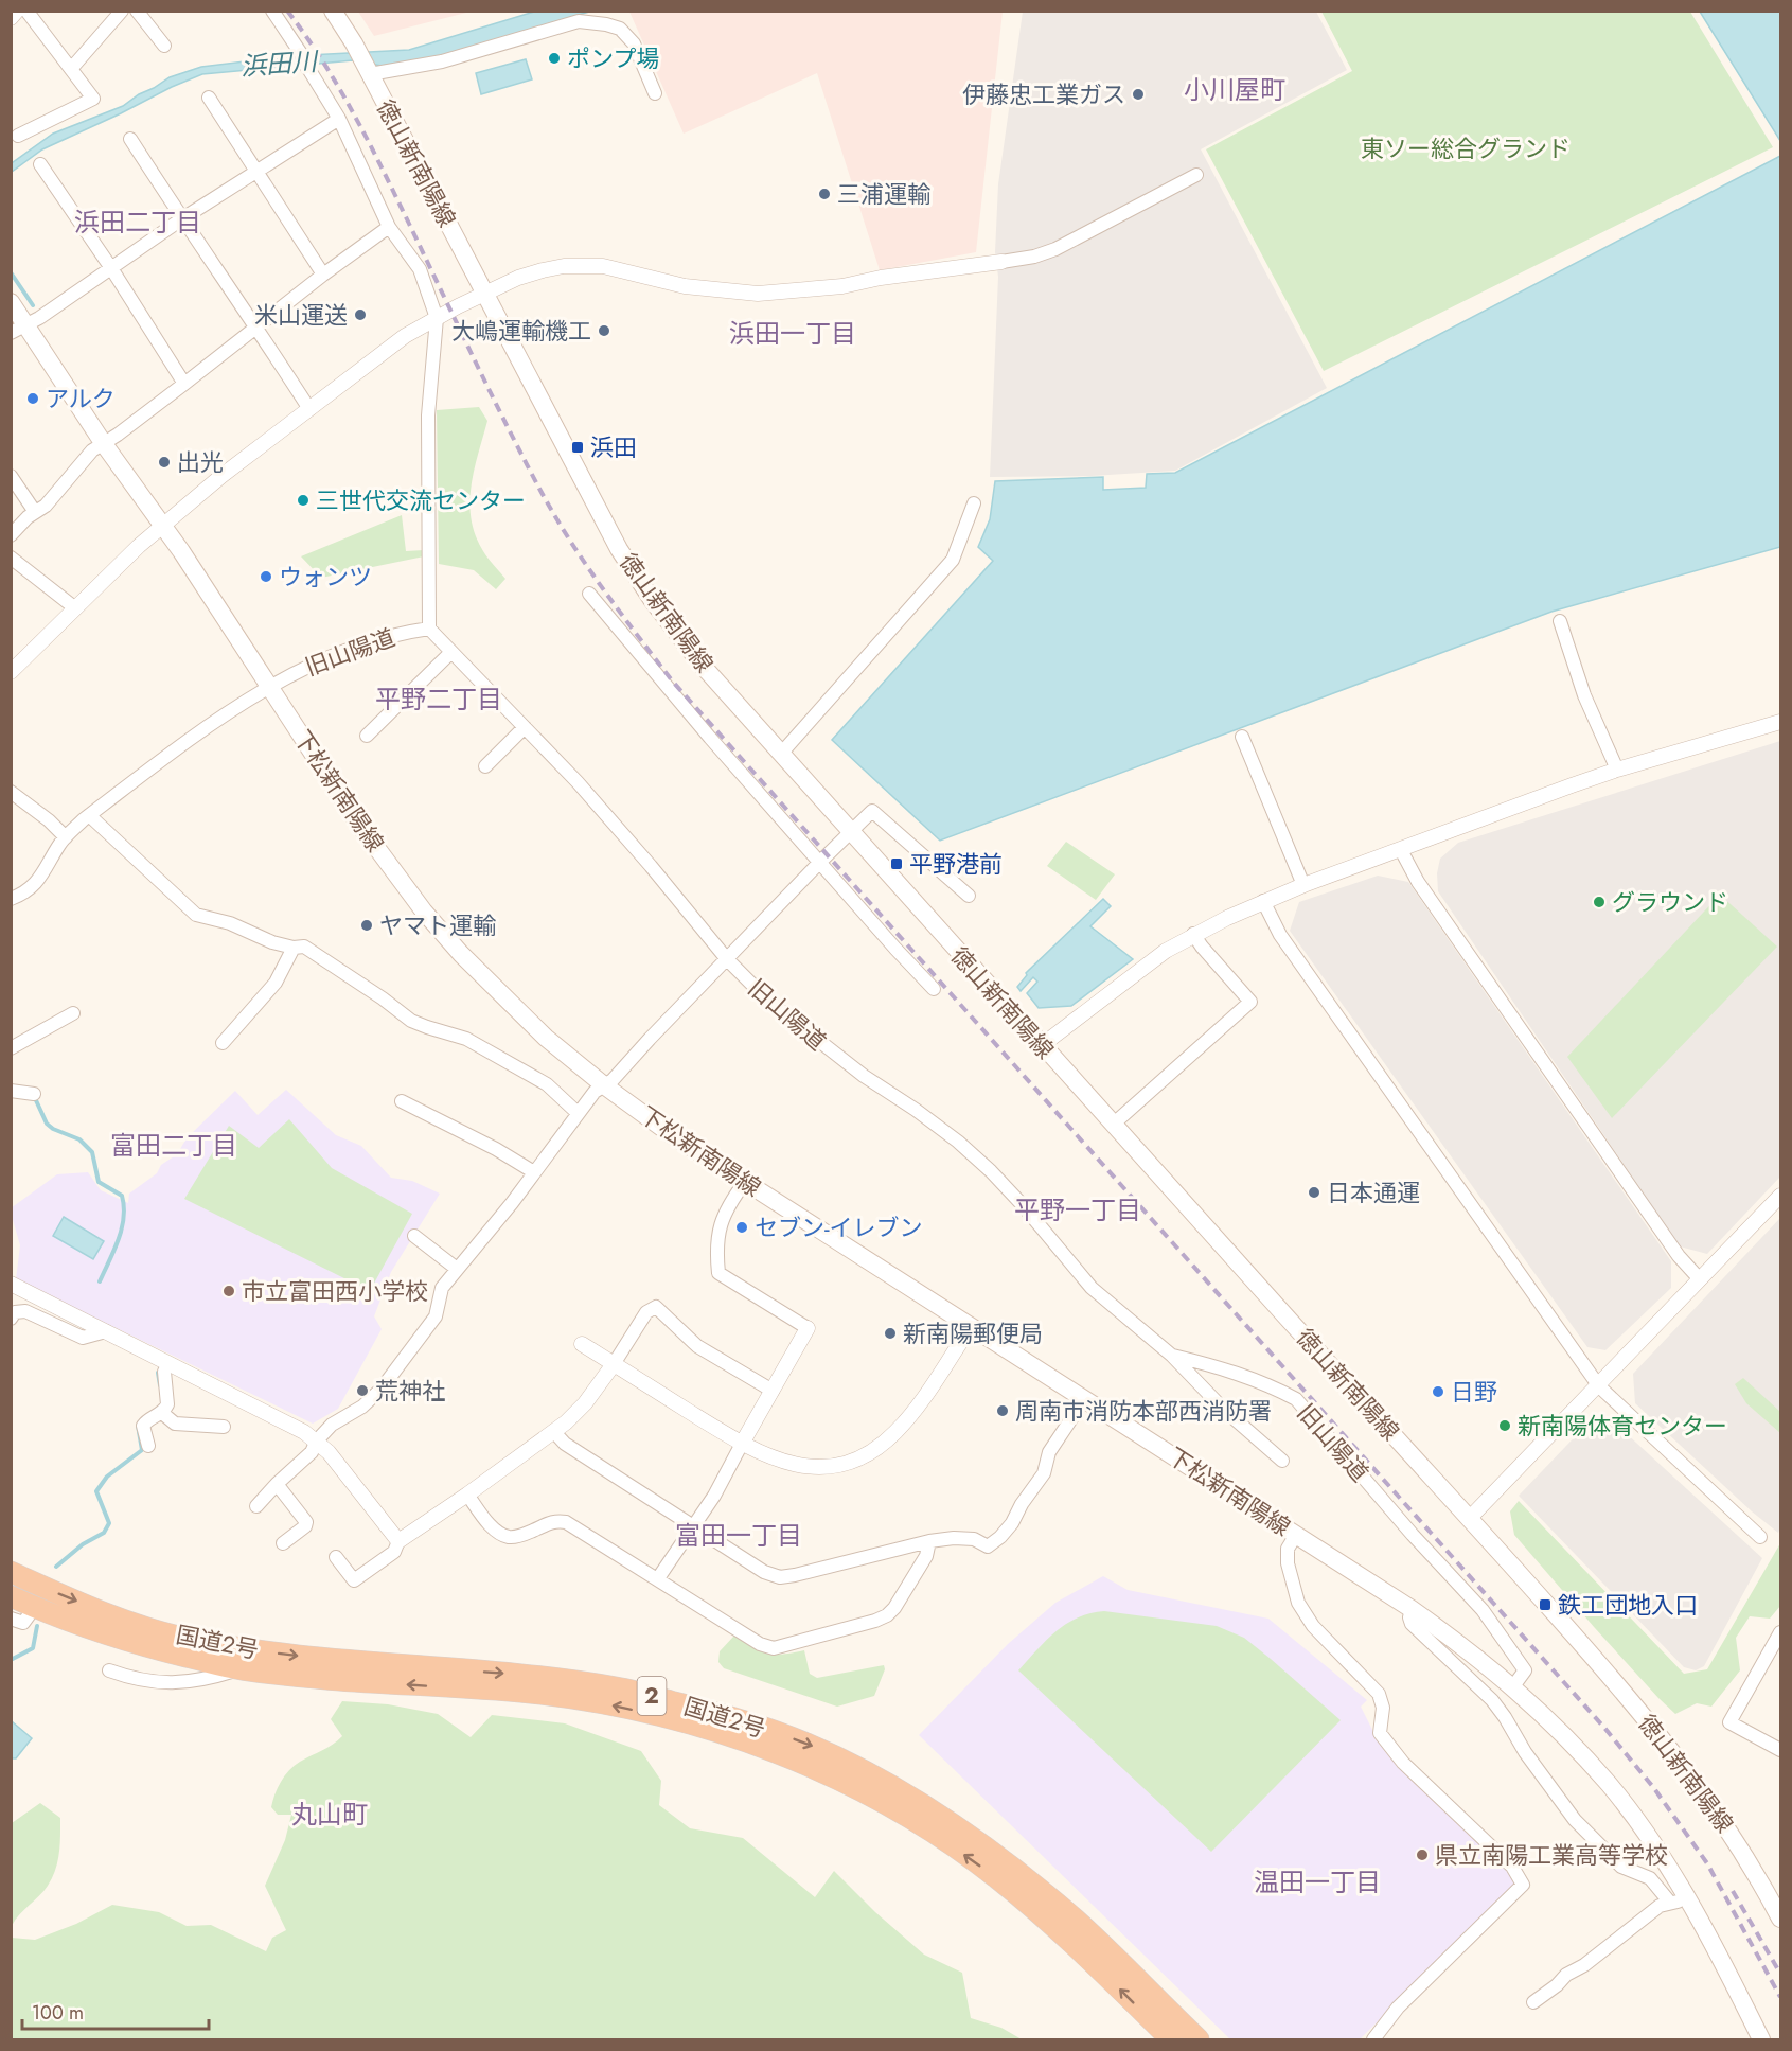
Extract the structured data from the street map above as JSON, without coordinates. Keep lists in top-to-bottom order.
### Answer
{
  "streets": {
    "highway": ["国道2号", "2"],
    "main road": ["徳山新南陽線", "下松新南陽線"],
    "street": ["旧山陽道"]
  },
  "crossings": [
    ["旧山陽道", "下松新南陽線"]
  ],
  "districts": [
    "小川屋町",
    "浜田二丁目",
    "浜田一丁目",
    "平野二丁目",
    "富田二丁目",
    "平野一丁目",
    "富田一丁目",
    "丸山町",
    "温田一丁目"
  ],
  "water": ["浜田川"],
  "parks": ["東ソー総合グランド"],
  "places": {
    "other": [
      "ポンプ場",
      "伊藤忠工業ガス",
      "三浦運輸",
      "米山運送",
      "大嶋運輸機工",
      "アルク",
      "出光",
      "三世代交流センター",
      "ウォンツ",
      "グラウンド",
      "ヤマト運輸",
      "日本通運",
      "セブン-イレブン",
      "市立富田西小学校",
      "新南陽郵便局",
      "荒神社",
      "日野",
      "周南市消防本部西消防署",
      "新南陽体育センター",
      "県立南陽工業高等学校"
    ],
    "transit": ["浜田", "平野港前", "鉄工団地入口"]
  },
  "scale_bar": "100 m"
}
